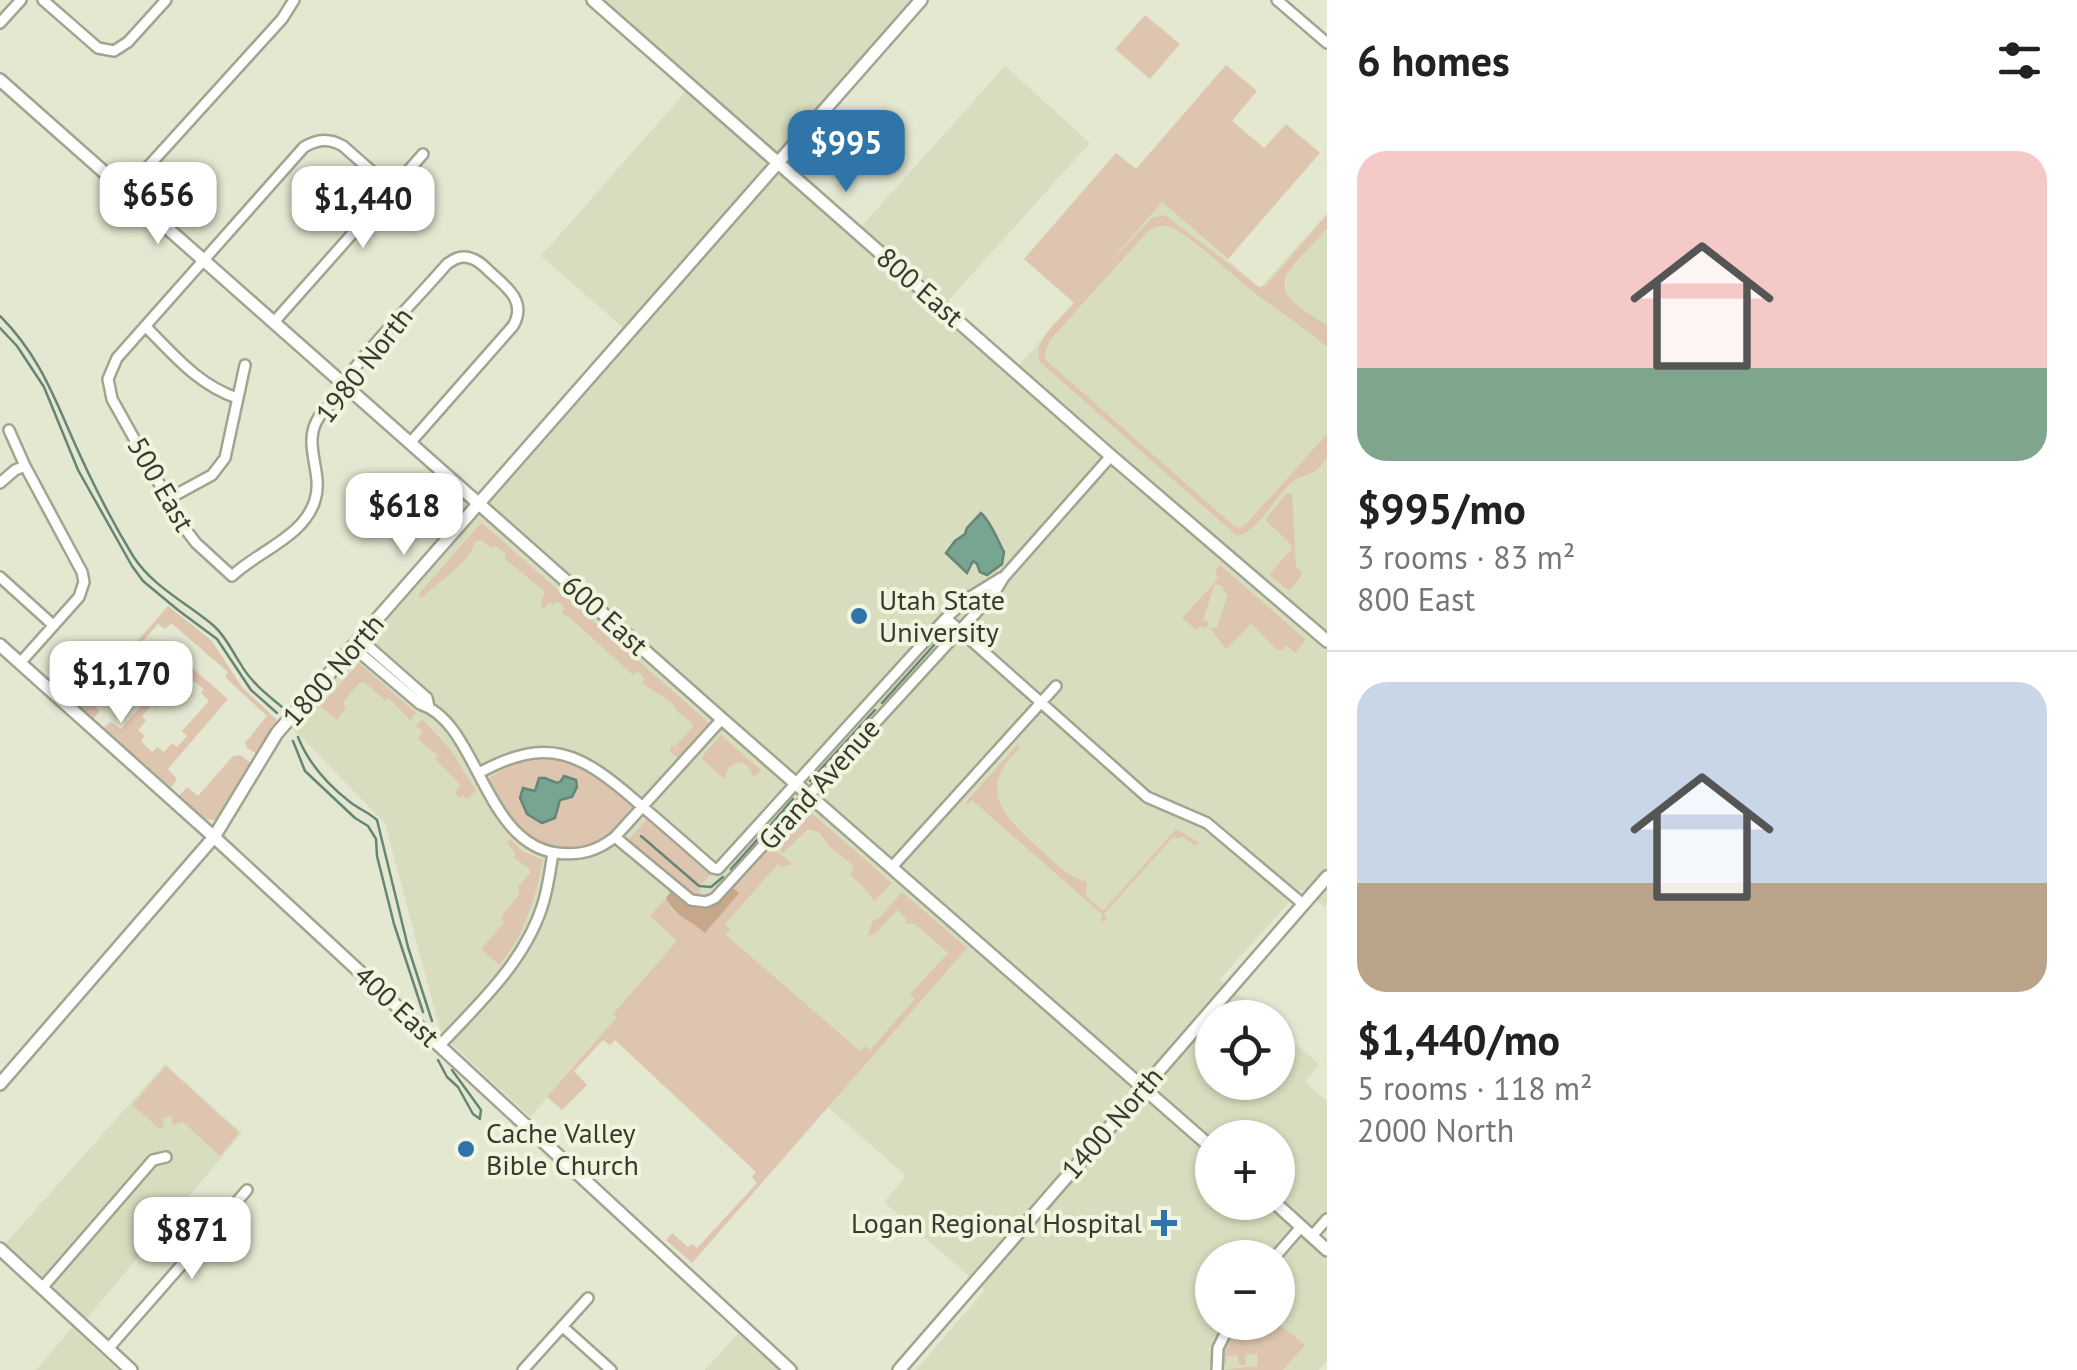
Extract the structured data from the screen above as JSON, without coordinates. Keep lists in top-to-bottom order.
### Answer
{
  "streets": {
    "street": [
      "800 East",
      "1980 North",
      "500 East",
      "600 East",
      "1800 North",
      "Grand Avenue",
      "400 East",
      "1400 North"
    ]
  },
  "crossings": [
    ["800 East", "1800 North"],
    ["800 East", "Grand Avenue"],
    ["1980 North", "500 East"],
    ["1980 North", "600 East"],
    ["600 East", "1800 North"],
    ["600 East", "Grand Avenue"],
    ["600 East", "1400 North"],
    ["1800 North", "400 East"]
  ],
  "places": {
    "other": ["Utah State University", "Cache Valley Bible Church"],
    "health": ["Logan Regional Hospital"]
  },
  "page": {
    "heading": "6 homes",
    "price": [
      "$995",
      "$656",
      "$1,440",
      "$618",
      "$1,170",
      "$871"
    ],
    "list": [
      {
        "name": "$995/mo",
        "note": "3 rooms · 83 m² · 800 East"
      },
      {
        "name": "$1,440/mo",
        "note": "5 rooms · 118 m² · 2000 North"
      }
    ],
    "map_buttons": ["+", "−"]
  }
}
